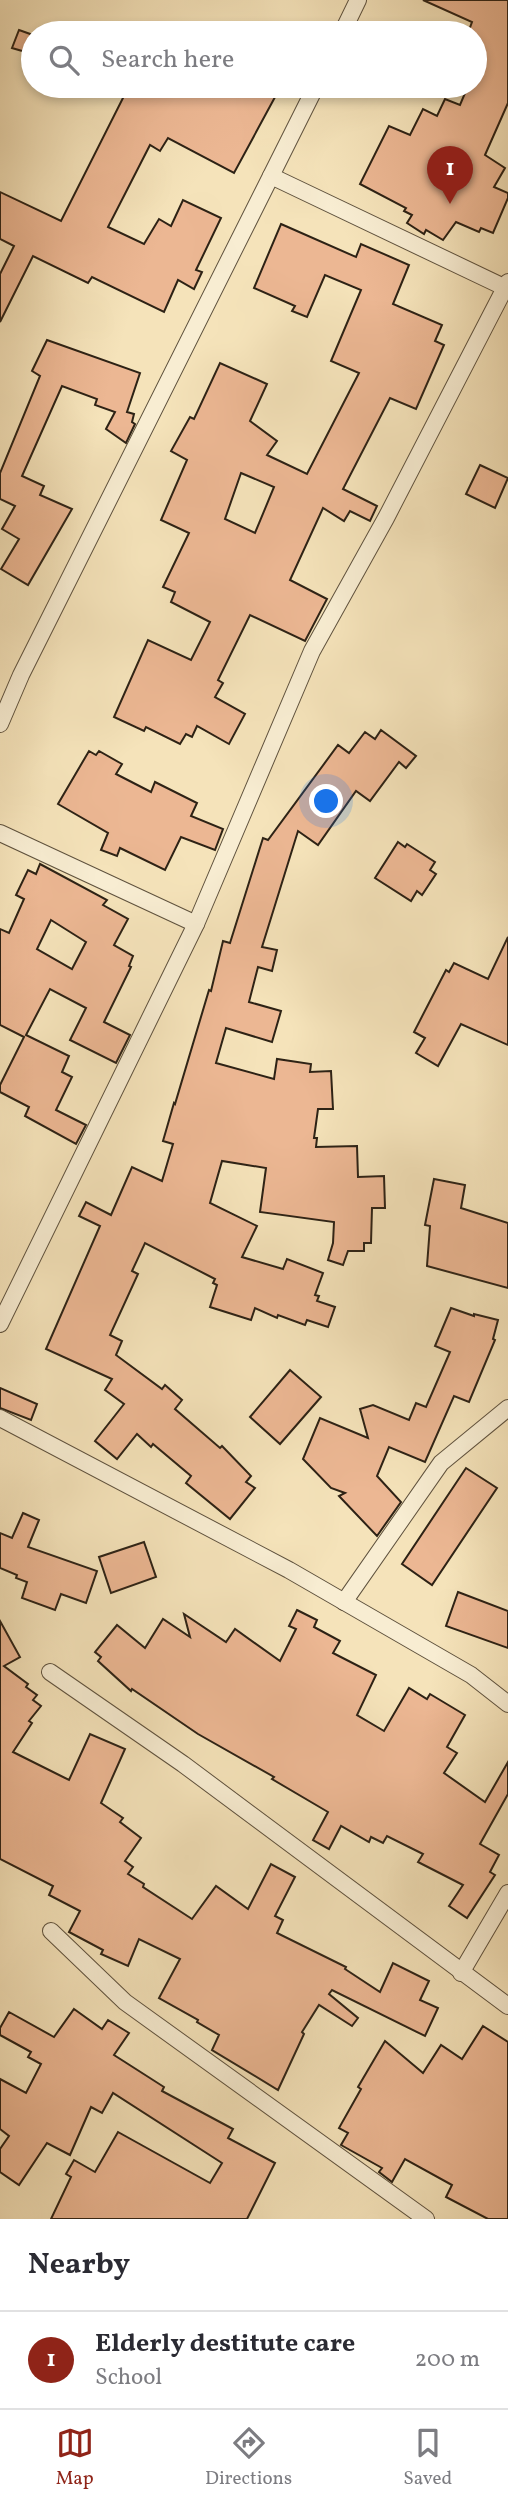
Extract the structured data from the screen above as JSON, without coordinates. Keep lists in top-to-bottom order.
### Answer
{
  "page": {
    "search": "Search here",
    "pins": "1",
    "heading": "Nearby",
    "list": [
      {
        "mark": "1",
        "name": "Elderly destitute care",
        "note": "School",
        "value": "200 m"
      }
    ],
    "nav": ["Map", "Directions", "Saved"]
  }
}
